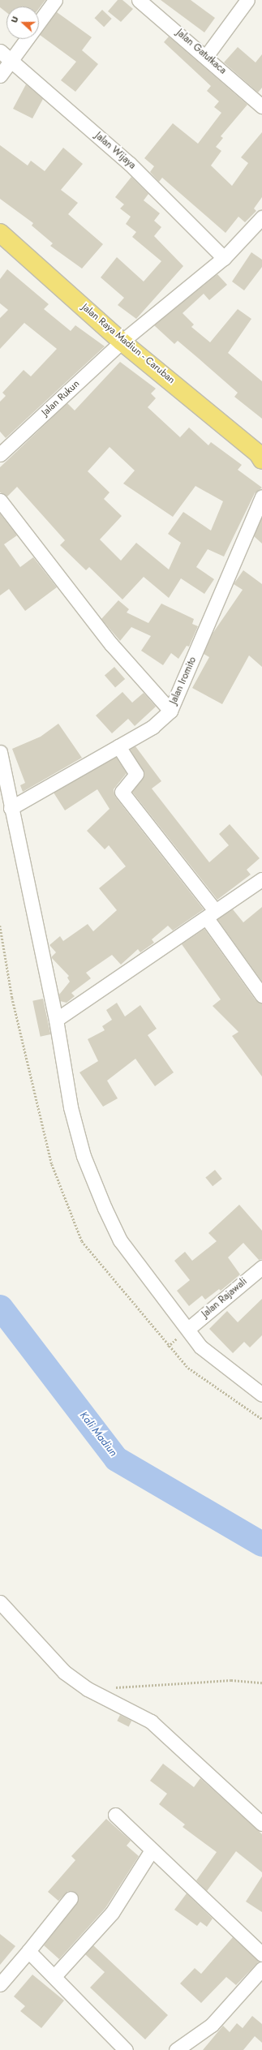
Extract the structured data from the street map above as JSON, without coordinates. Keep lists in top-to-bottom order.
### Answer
{
  "streets": {
    "highway": ["Jalan Raya Madiun - Caruban"],
    "street": [
      "Jalan Gatutkaca",
      "Jalan Wijaya",
      "Jalan Rukun",
      "Jalan Iromito",
      "Jalan Rajawali"
    ]
  },
  "crossings": [
    ["Jalan Wijaya", "Jalan Rukun"],
    ["Jalan Raya Madiun - Caruban", "Jalan Rukun"]
  ],
  "water": ["Kali Madiun"],
  "north": "left"
}
